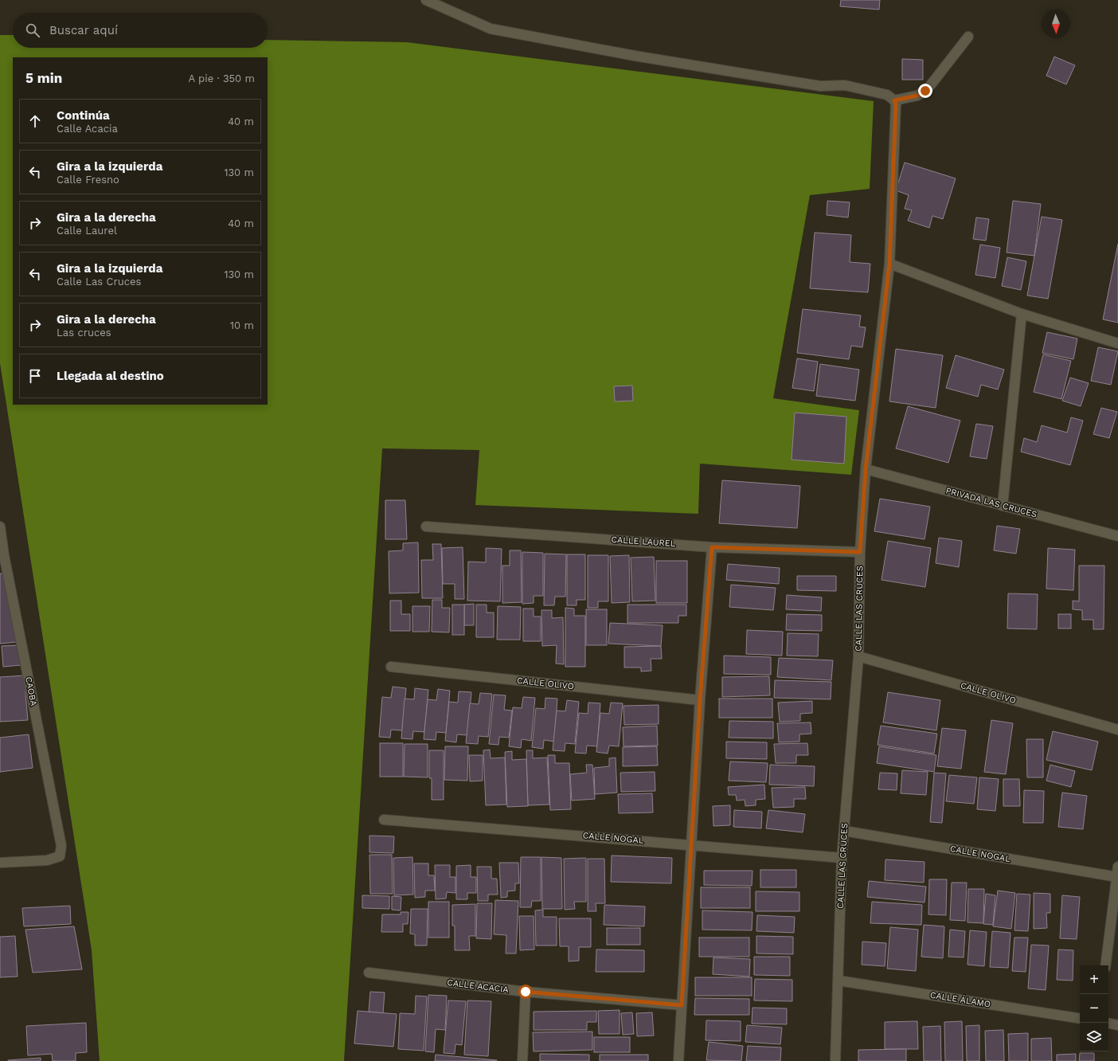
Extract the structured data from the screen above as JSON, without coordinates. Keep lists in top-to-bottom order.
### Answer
{
  "streets": {
    "street": [
      "PRIVADA LAS CRUCES",
      "CALLE LAUREL",
      "CALLE LAS CRUCES",
      "CALLE OLIVO",
      "CAOBA",
      "CALLE NOGAL",
      "CALLE ACACIA",
      "CALLE ÁLAMO"
    ]
  },
  "crossings": [
    ["PRIVADA LAS CRUCES", "CALLE LAS CRUCES"],
    ["CALLE LAUREL", "CALLE LAS CRUCES"],
    ["CALLE LAS CRUCES", "CALLE OLIVO"],
    ["CALLE LAS CRUCES", "CALLE NOGAL"],
    ["CALLE LAS CRUCES", "CALLE ÁLAMO"]
  ],
  "north": "bottom",
  "page": {
    "search": "Buscar aquí",
    "heading": ["5 min", "A pie · 350 m"],
    "list": [
      ["Continúa", "Calle Acacia", "40 m"],
      ["Gira a la izquierda", "Calle Fresno", "130 m"],
      ["Gira a la derecha", "Calle Laurel", "40 m"],
      ["Gira a la izquierda", "Calle Las Cruces", "130 m"],
      ["Gira a la derecha", "Las cruces", "10 m"],
      "Llegada al destino"
    ],
    "map_buttons": ["+", "−"]
  }
}
